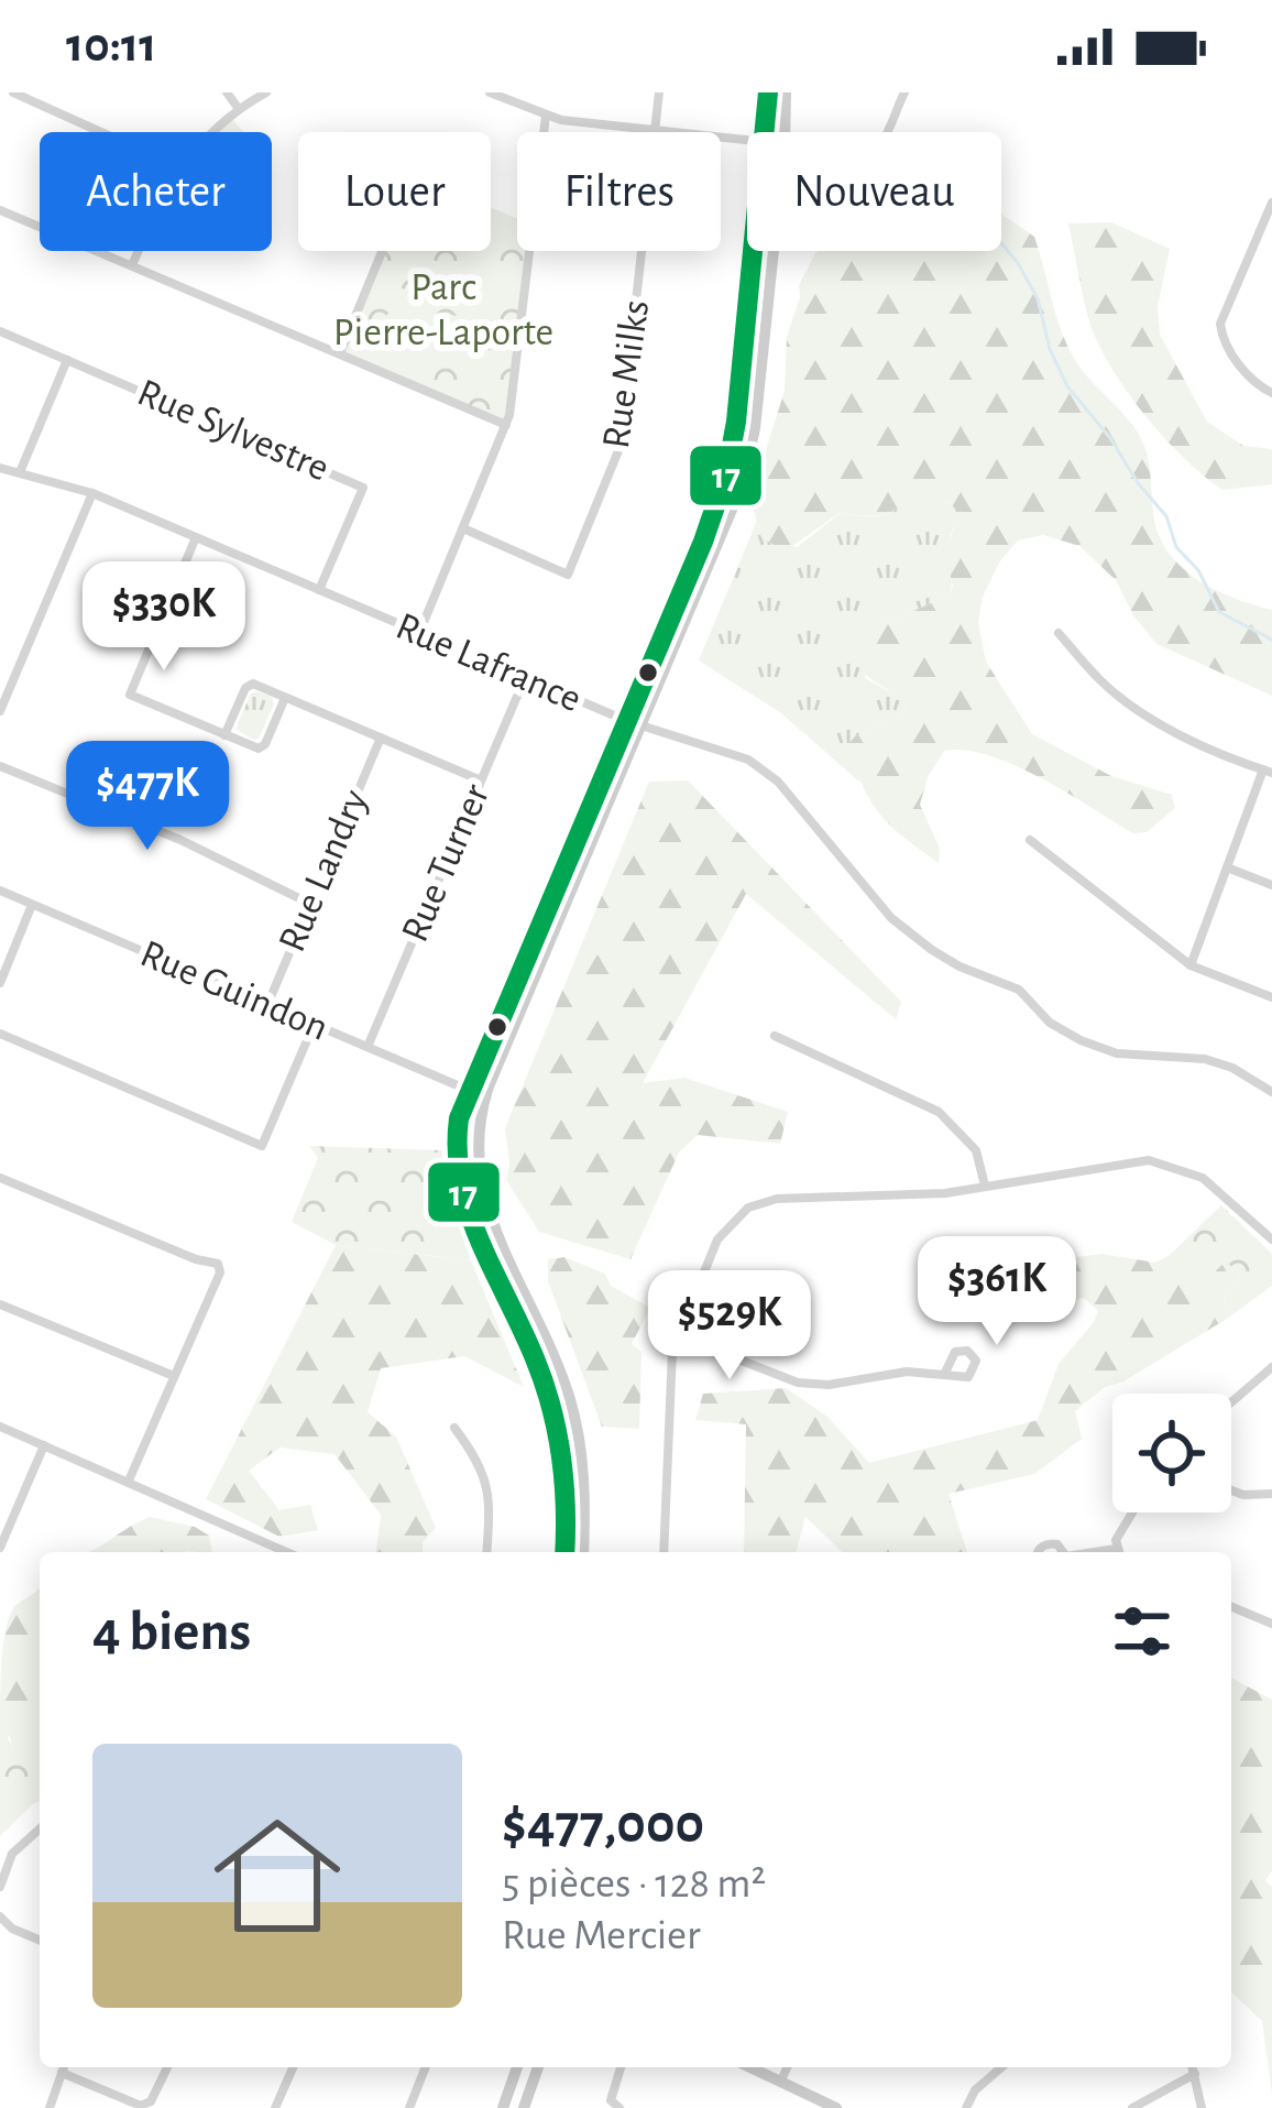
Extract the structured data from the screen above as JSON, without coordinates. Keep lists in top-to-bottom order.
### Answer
{
  "streets": {
    "street": [
      "Rue Milks",
      "Rue Sylvestre",
      "Rue Lafrance",
      "Rue Turner",
      "Rue Landry",
      "Rue Guindon"
    ]
  },
  "crossings": [
    ["Rue Sylvestre", "Rue Lafrance"],
    ["Rue Lafrance", "Rue Turner"],
    ["Rue Turner", "Rue Guindon"],
    ["Rue Landry", "Rue Guindon"]
  ],
  "parks": ["Parc Pierre-Laporte"],
  "lines": ["transit line 17"],
  "page": {
    "status": "10:11",
    "chip": [
      "Acheter",
      "Louer",
      "Filtres",
      "Nouveau"
    ],
    "price": [
      "$330K",
      "$477K",
      "$361K",
      "$529K"
    ],
    "heading": "4 biens",
    "list": [
      {
        "name": "$477,000",
        "note": "5 pièces · 128 m² · Rue Mercier"
      }
    ]
  }
}
